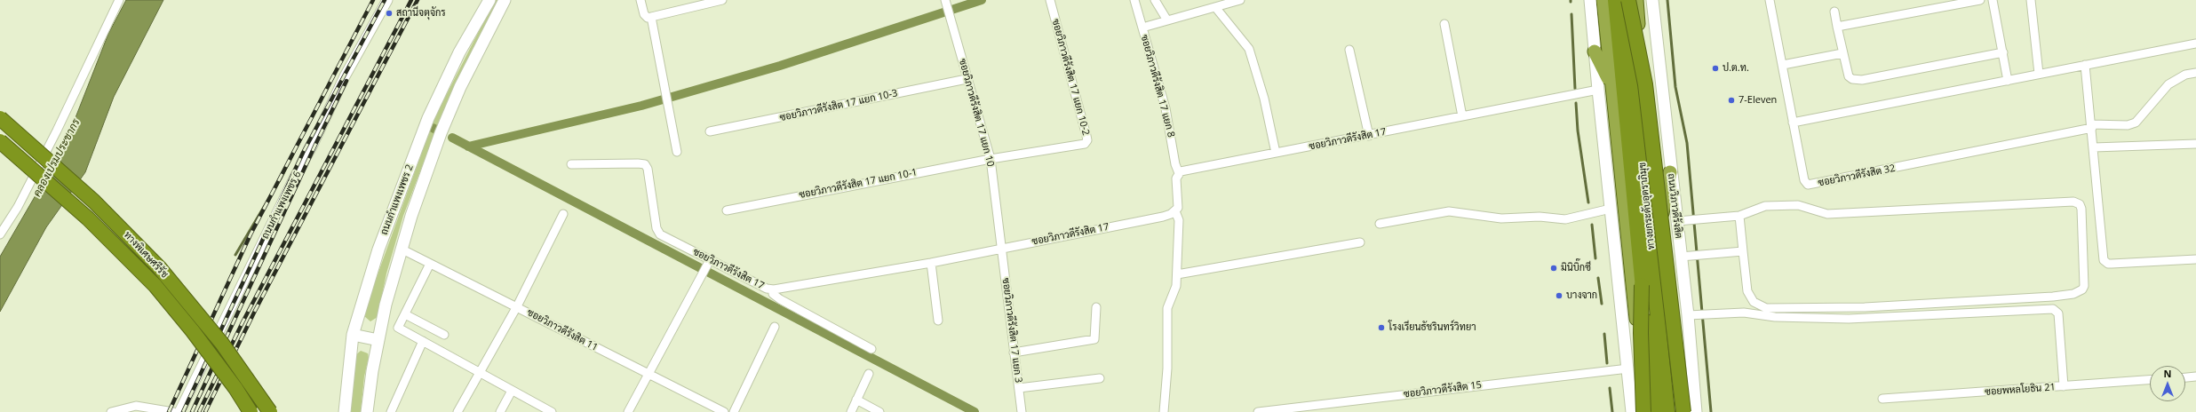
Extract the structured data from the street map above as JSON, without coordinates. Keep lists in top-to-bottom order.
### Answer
{
  "streets": {
    "highway": ["ทางยกระดับอุตราภิมุข", "ถนนวิภาวดีรังสิต", "ทางพิเศษศรีรัช"],
    "main road": ["ถนนกำแพงเพชร 2"],
    "street": [
      "ซอยวิภาวดีรังสิต 17 แยก 10-2",
      "ซอยวิภาวดีรังสิต 17 แยก 8",
      "ซอยวิภาวดีรังสิต 17 แยก 10-3",
      "ซอยวิภาวดีรังสิต 17 แยก 10",
      "ซอยวิภาวดีรังสิต 17",
      "ซอยวิภาวดีรังสิต 32",
      "ซอยวิภาวดีรังสิต 17 แยก 10-1",
      "ถนนกำแพงเพชร 6",
      "ซอยวิภาวดีรังสิต 11",
      "ซอยวิภาวดีรังสิต 17 แยก 3",
      "ซอยวิภาวดีรังสิต 15",
      "ซอยพหลโยธิน 21"
    ]
  },
  "crossings": [
    ["ซอยวิภาวดีรังสิต 17 แยก 10-2", "ซอยวิภาวดีรังสิต 17 แยก 10"],
    ["ซอยวิภาวดีรังสิต 17 แยก 10-2", "ซอยวิภาวดีรังสิต 17 แยก 10-1"],
    ["ซอยวิภาวดีรังสิต 17 แยก 8", "ซอยวิภาวดีรังสิต 17"],
    ["ซอยวิภาวดีรังสิต 17 แยก 10-3", "ซอยวิภาวดีรังสิต 17 แยก 10"],
    ["ซอยวิภาวดีรังสิต 17 แยก 10", "ซอยวิภาวดีรังสิต 17"],
    ["ซอยวิภาวดีรังสิต 17 แยก 10", "ซอยวิภาวดีรังสิต 17 แยก 10-1"],
    ["ซอยวิภาวดีรังสิต 17 แยก 10", "ซอยวิภาวดีรังสิต 17 แยก 3"],
    ["ซอยวิภาวดีรังสิต 17", "ซอยวิภาวดีรังสิต 17 แยก 3"],
    ["ถนนกำแพงเพชร 2", "ซอยวิภาวดีรังสิต 11"]
  ],
  "water": ["คลองเปรมประชากร"],
  "places": [
    "สถานีจตุจักร",
    "ป.ต.ท.",
    "7-Eleven",
    "มินิบิ๊กซี",
    "บางจาก",
    "โรงเรียนธัชรินทร์วิทยา"
  ],
  "north": "top"
}
